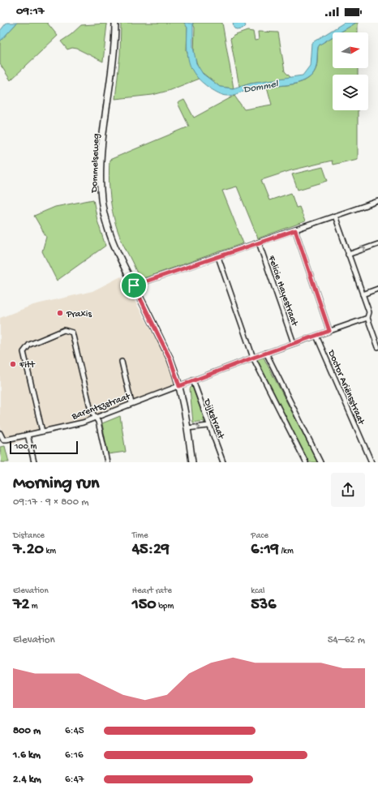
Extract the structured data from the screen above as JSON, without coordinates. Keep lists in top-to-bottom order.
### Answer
{
  "streets": {
    "street": [
      "Dommelseweg",
      "Felicie Hayestraat",
      "Doctor Ariënsstraat",
      "Barentszstraat",
      "Dijkstraat"
    ]
  },
  "crossings": [
    ["Dommelseweg", "Barentszstraat"],
    ["Felicie Hayestraat", "Barentszstraat"],
    ["Doctor Ariënsstraat", "Barentszstraat"],
    ["Barentszstraat", "Dijkstraat"]
  ],
  "water": ["Dommel"],
  "places": ["Praxis", "Fitt"],
  "scale_bar": "100 m",
  "north": "right",
  "page": {
    "status": "09:17",
    "scale": "100 m",
    "heading": ["Morning run", "09:17 · 9 × 800 m"],
    "stats": [
      ["Distance", "7.20 km"],
      ["Time", "45:29"],
      ["Pace", "6:19 /km"],
      ["Elevation", "72 m"],
      ["Heart rate", "150 bpm"],
      ["kcal", "536"]
    ],
    "chart": ["Elevation", "54–62 m"],
    "list": [
      {
        "name": "800 m",
        "note": "6:45"
      },
      {
        "name": "1.6 km",
        "note": "6:16"
      },
      {
        "name": "2.4 km",
        "note": "6:47"
      }
    ]
  }
}
